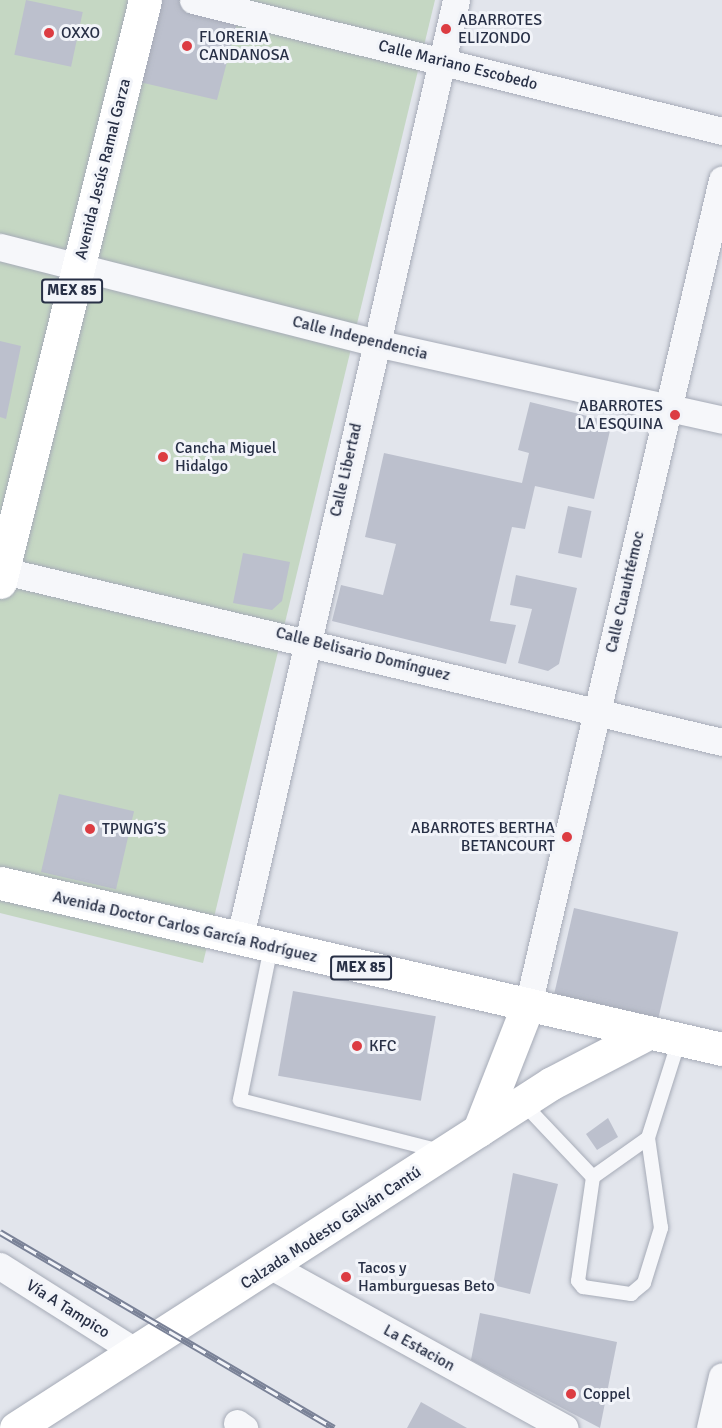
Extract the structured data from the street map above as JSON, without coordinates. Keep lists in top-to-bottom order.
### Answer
{
  "streets": {
    "main road": [
      "Avenida Jesús Ramal Garza",
      "MEX 85",
      "Avenida Doctor Carlos García Rodríguez",
      "Calzada Modesto Galván Cantú"
    ],
    "street": [
      "Calle Mariano Escobedo",
      "Calle Independencia",
      "Calle Libertad",
      "Calle Cuauhtémoc",
      "Calle Belisario Domínguez",
      "Vía A Tampico",
      "La Estacion"
    ]
  },
  "crossings": [
    ["Calle Mariano Escobedo", "Calle Libertad"],
    ["Avenida Jesús Ramal Garza", "Calle Independencia"],
    ["Avenida Jesús Ramal Garza", "Calle Belisario Domínguez"],
    ["Calle Independencia", "Calle Libertad"],
    ["Calle Independencia", "Calle Cuauhtémoc"],
    ["Calle Libertad", "Calle Belisario Domínguez"],
    ["Calle Libertad", "Avenida Doctor Carlos García Rodríguez"],
    ["Calle Cuauhtémoc", "Calle Belisario Domínguez"],
    ["Calle Cuauhtémoc", "Avenida Doctor Carlos García Rodríguez"],
    ["Avenida Doctor Carlos García Rodríguez", "Calzada Modesto Galván Cantú"],
    ["Calzada Modesto Galván Cantú", "Vía A Tampico"],
    ["Calzada Modesto Galván Cantú", "La Estacion"]
  ],
  "places": [
    "ABARROTES ELIZONDO",
    "OXXO",
    "FLORERIA CANDANOSA",
    "ABARROTES LA ESQUINA",
    "Cancha Miguel Hidalgo",
    "TPWNG’S",
    "ABARROTES BERTHA BETANCOURT",
    "KFC",
    "Tacos y Hamburguesas Beto",
    "Coppel"
  ]
}
